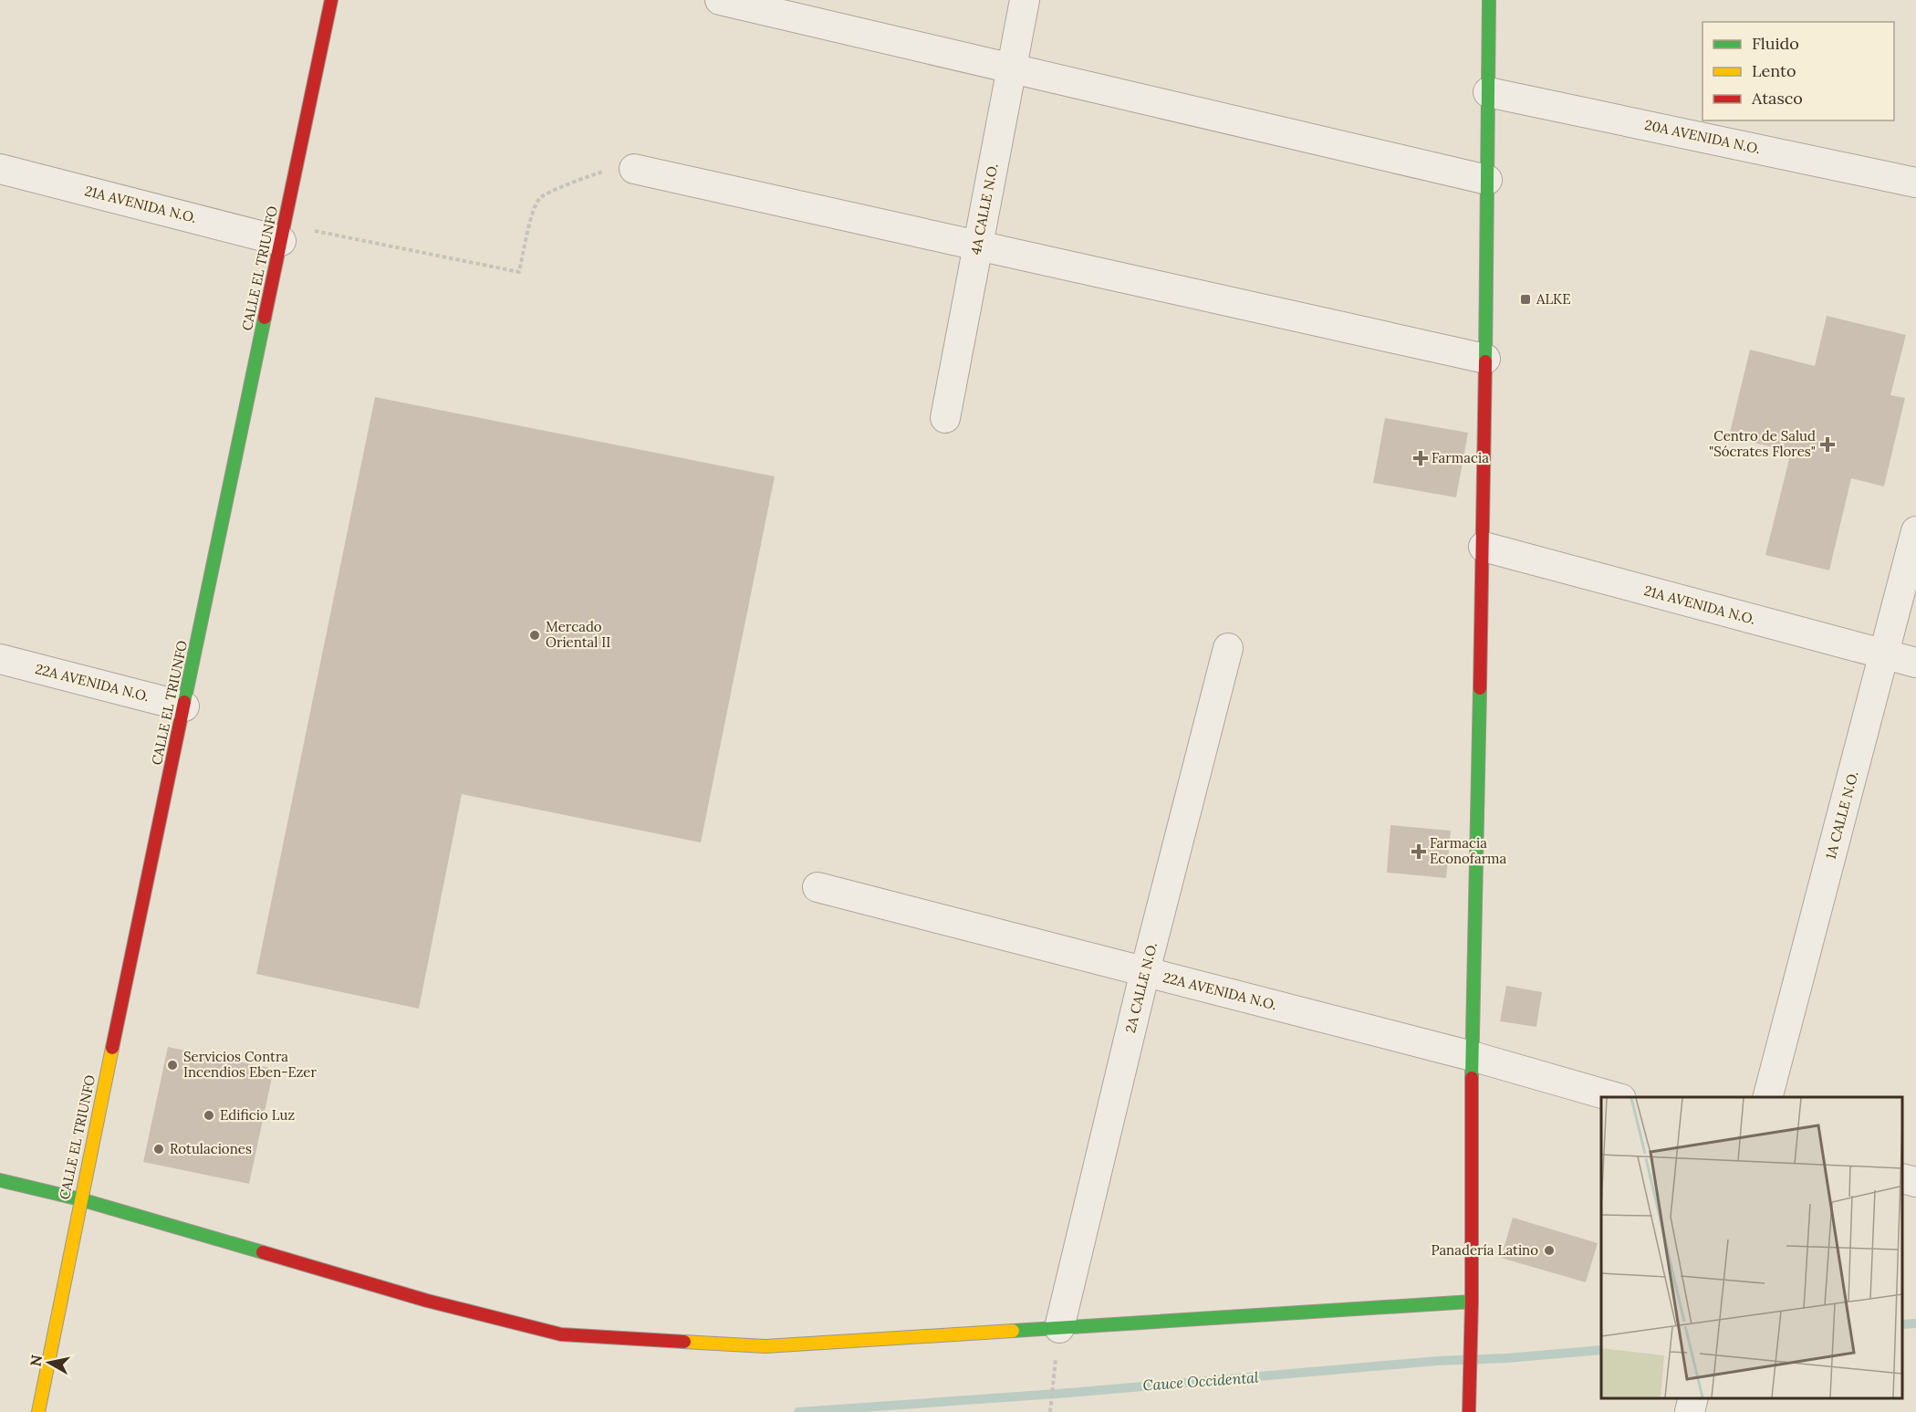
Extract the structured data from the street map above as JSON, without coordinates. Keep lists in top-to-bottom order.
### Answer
{
  "streets": {
    "main road": ["CALLE EL TRIUNFO"],
    "street": [
      "20A AVENIDA N.O.",
      "21A AVENIDA N.O.",
      "4A CALLE N.O.",
      "22A AVENIDA N.O.",
      "1A CALLE N.O.",
      "2A CALLE N.O."
    ]
  },
  "crossings": [
    ["21A AVENIDA N.O.", "CALLE EL TRIUNFO"],
    ["21A AVENIDA N.O.", "1A CALLE N.O."],
    ["CALLE EL TRIUNFO", "22A AVENIDA N.O."],
    ["22A AVENIDA N.O.", "2A CALLE N.O."]
  ],
  "water": ["Cauce Occidental"],
  "places": {
    "transit": ["ALKE"],
    "health": ["Centro de Salud \"Sócrates Flores\"", "Farmacia", "Farmacia Econofarma"],
    "other": [
      "Mercado Oriental II",
      "Servicios Contra Incendios Eben-Ezer",
      "Edificio Luz",
      "Rotulaciones",
      "Panadería Latino"
    ]
  },
  "legend": ["Fluido", "Lento", "Atasco"],
  "north": "left"
}
